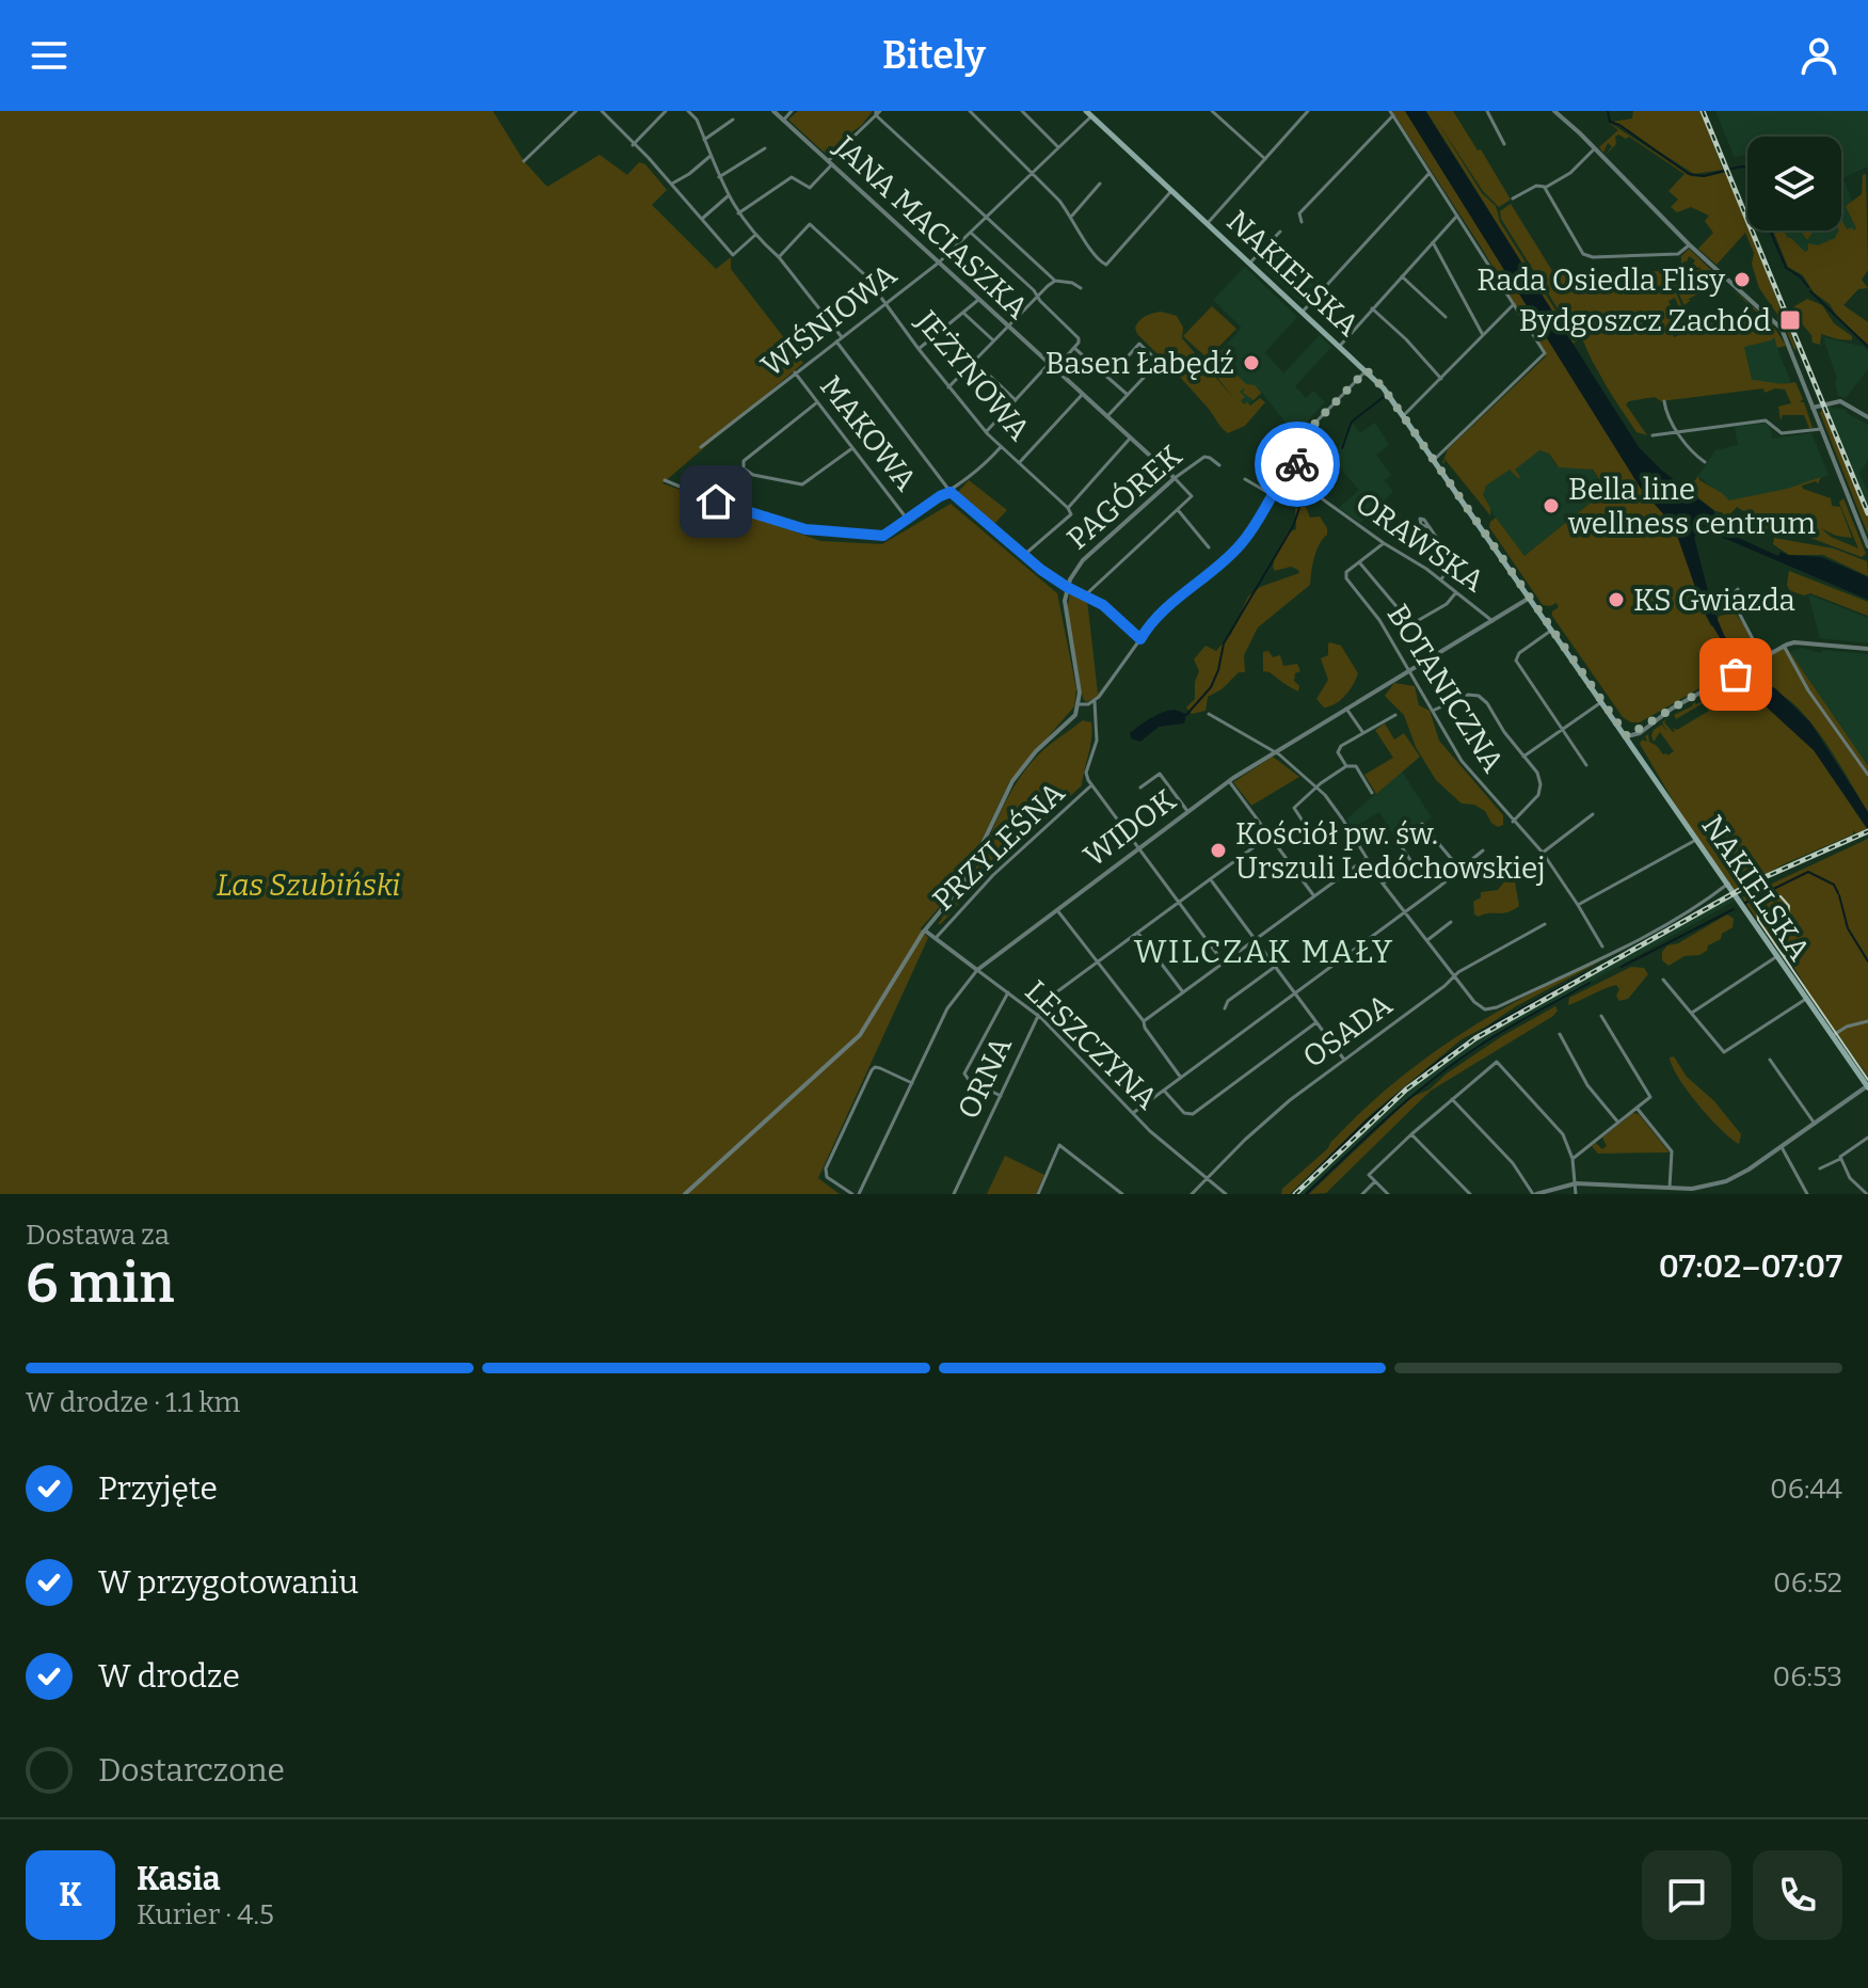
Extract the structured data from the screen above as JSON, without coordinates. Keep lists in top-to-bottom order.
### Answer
{
  "streets": {
    "main road": ["NAKIELSKA"],
    "street": [
      "JANA MACIASZKA",
      "WIŚNIOWA",
      "JEŻYNOWA",
      "MAKOWA",
      "PAGÓREK",
      "ORAWSKA",
      "BOTANICZNA",
      "WIDOK",
      "PRZYLEŚNA",
      "OSADA",
      "LESZCZYNA",
      "ORNA"
    ]
  },
  "crossings": [
    ["JANA MACIASZKA", "WIŚNIOWA"],
    ["JANA MACIASZKA", "PAGÓREK"],
    ["NAKIELSKA", "WIŚNIOWA"],
    ["NAKIELSKA", "WIDOK"],
    ["WIŚNIOWA", "JEŻYNOWA"],
    ["WIŚNIOWA", "MAKOWA"],
    ["ORAWSKA", "WIDOK"],
    ["BOTANICZNA", "WIDOK"],
    ["WIDOK", "LESZCZYNA"],
    ["PRZYLEŚNA", "LESZCZYNA"],
    ["OSADA", "LESZCZYNA"],
    ["LESZCZYNA", "ORNA"]
  ],
  "districts": ["WILCZAK MAŁY"],
  "parks": ["Las Szubiński"],
  "places": {
    "other": [
      "Rada Osiedla Flisy",
      "Basen Łabędź",
      "Bella line wellness centrum",
      "KS Gwiazda",
      "Kościół pw. św. Urszuli Ledóchowskiej"
    ],
    "transit": ["Bydgoszcz Zachód"]
  },
  "page": {
    "header": "Bitely",
    "heading": ["6 min", "Dostawa za", "07:02–07:07"],
    "panel": ["Kasia", "Kurier · 4.5"],
    "bar": "W drodze · 1.1 km",
    "list": [
      ["Przyjęte", "06:44"],
      ["W przygotowaniu", "06:52"],
      ["W drodze", "06:53"],
      "Dostarczone"
    ],
    "round": "K"
  }
}
